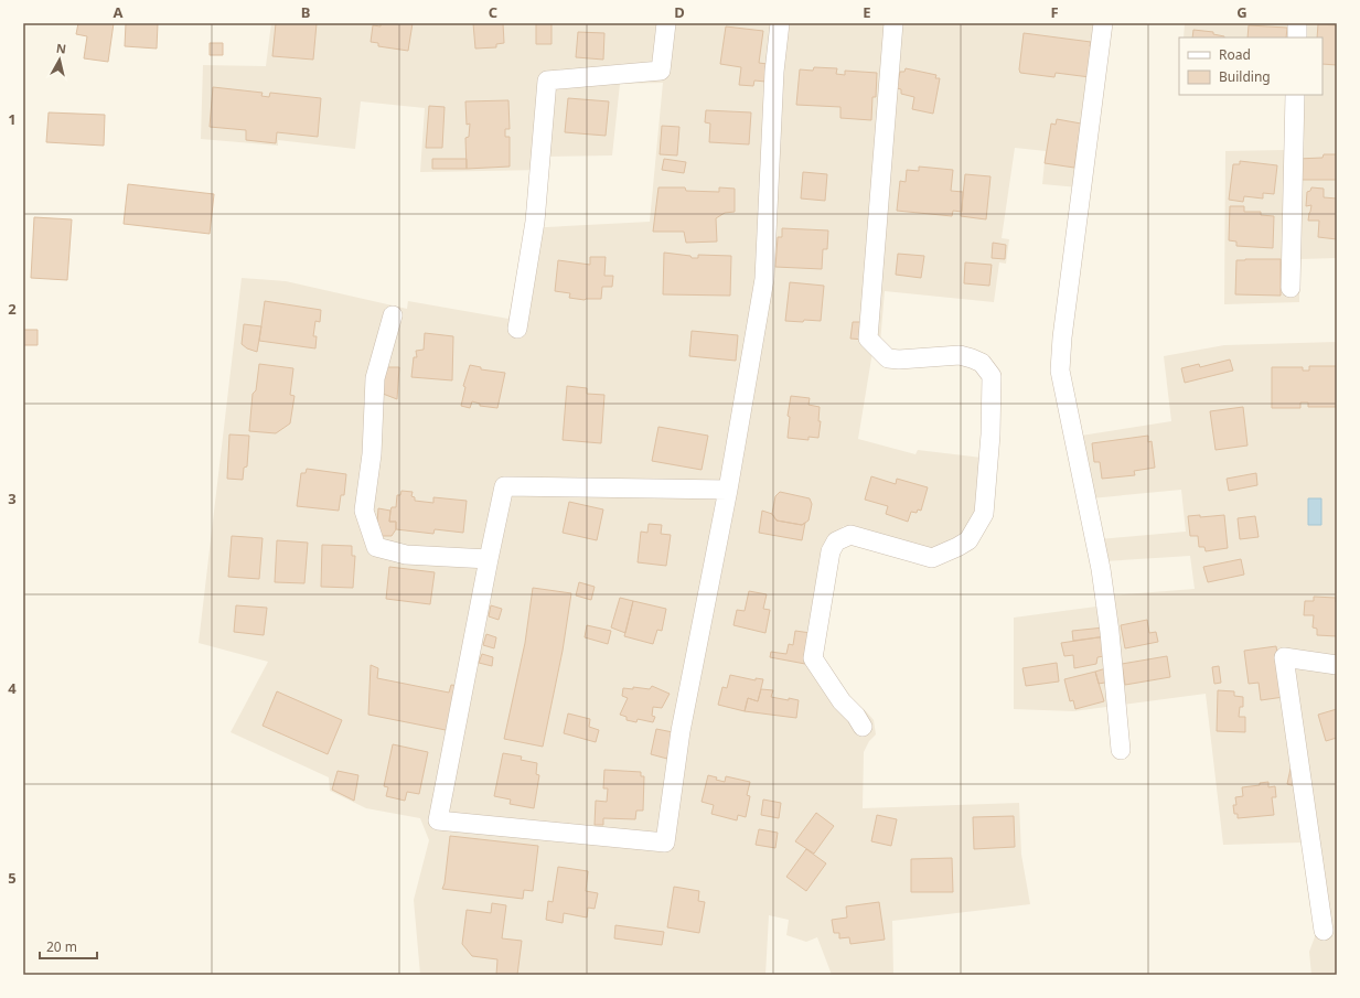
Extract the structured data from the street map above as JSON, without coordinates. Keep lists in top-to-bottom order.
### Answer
{
  "legend": ["Road", "Building"],
  "scale_bar": "20 m",
  "north": "top",
  "grid": {
    "columns": [
      "A",
      "B",
      "C",
      "D",
      "E",
      "F",
      "G"
    ],
    "rows": [
      "1",
      "2",
      "3",
      "4",
      "5"
    ]
  }
}
